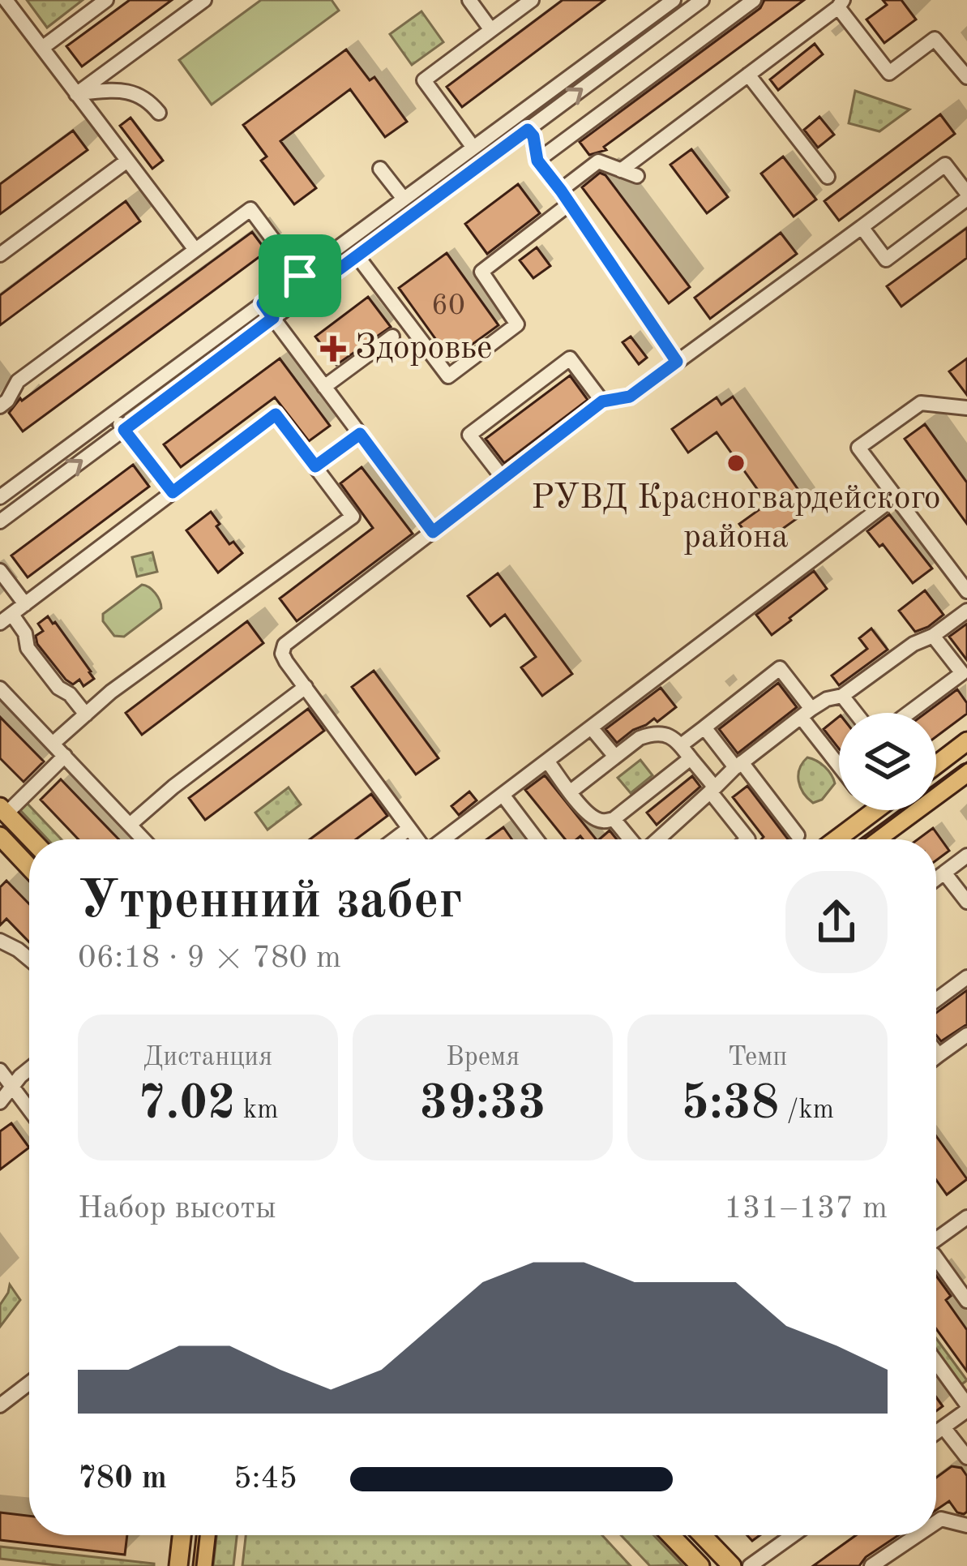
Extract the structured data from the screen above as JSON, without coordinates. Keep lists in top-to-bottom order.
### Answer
{
  "places": {
    "health": ["Здоровье"],
    "other": ["РУВД Красногвардейского района"]
  },
  "house_numbers": ["60"],
  "page": {
    "heading": ["Утренний забег", "06:18 · 9 × 780 m"],
    "stats": [
      ["Дистанция", "7.02 km"],
      ["Время", "39:33"],
      ["Темп", "5:38 /km"]
    ],
    "chart": ["Набор высоты", "131–137 m"],
    "list": [
      {
        "name": "780 m",
        "note": "5:45"
      }
    ]
  }
}
